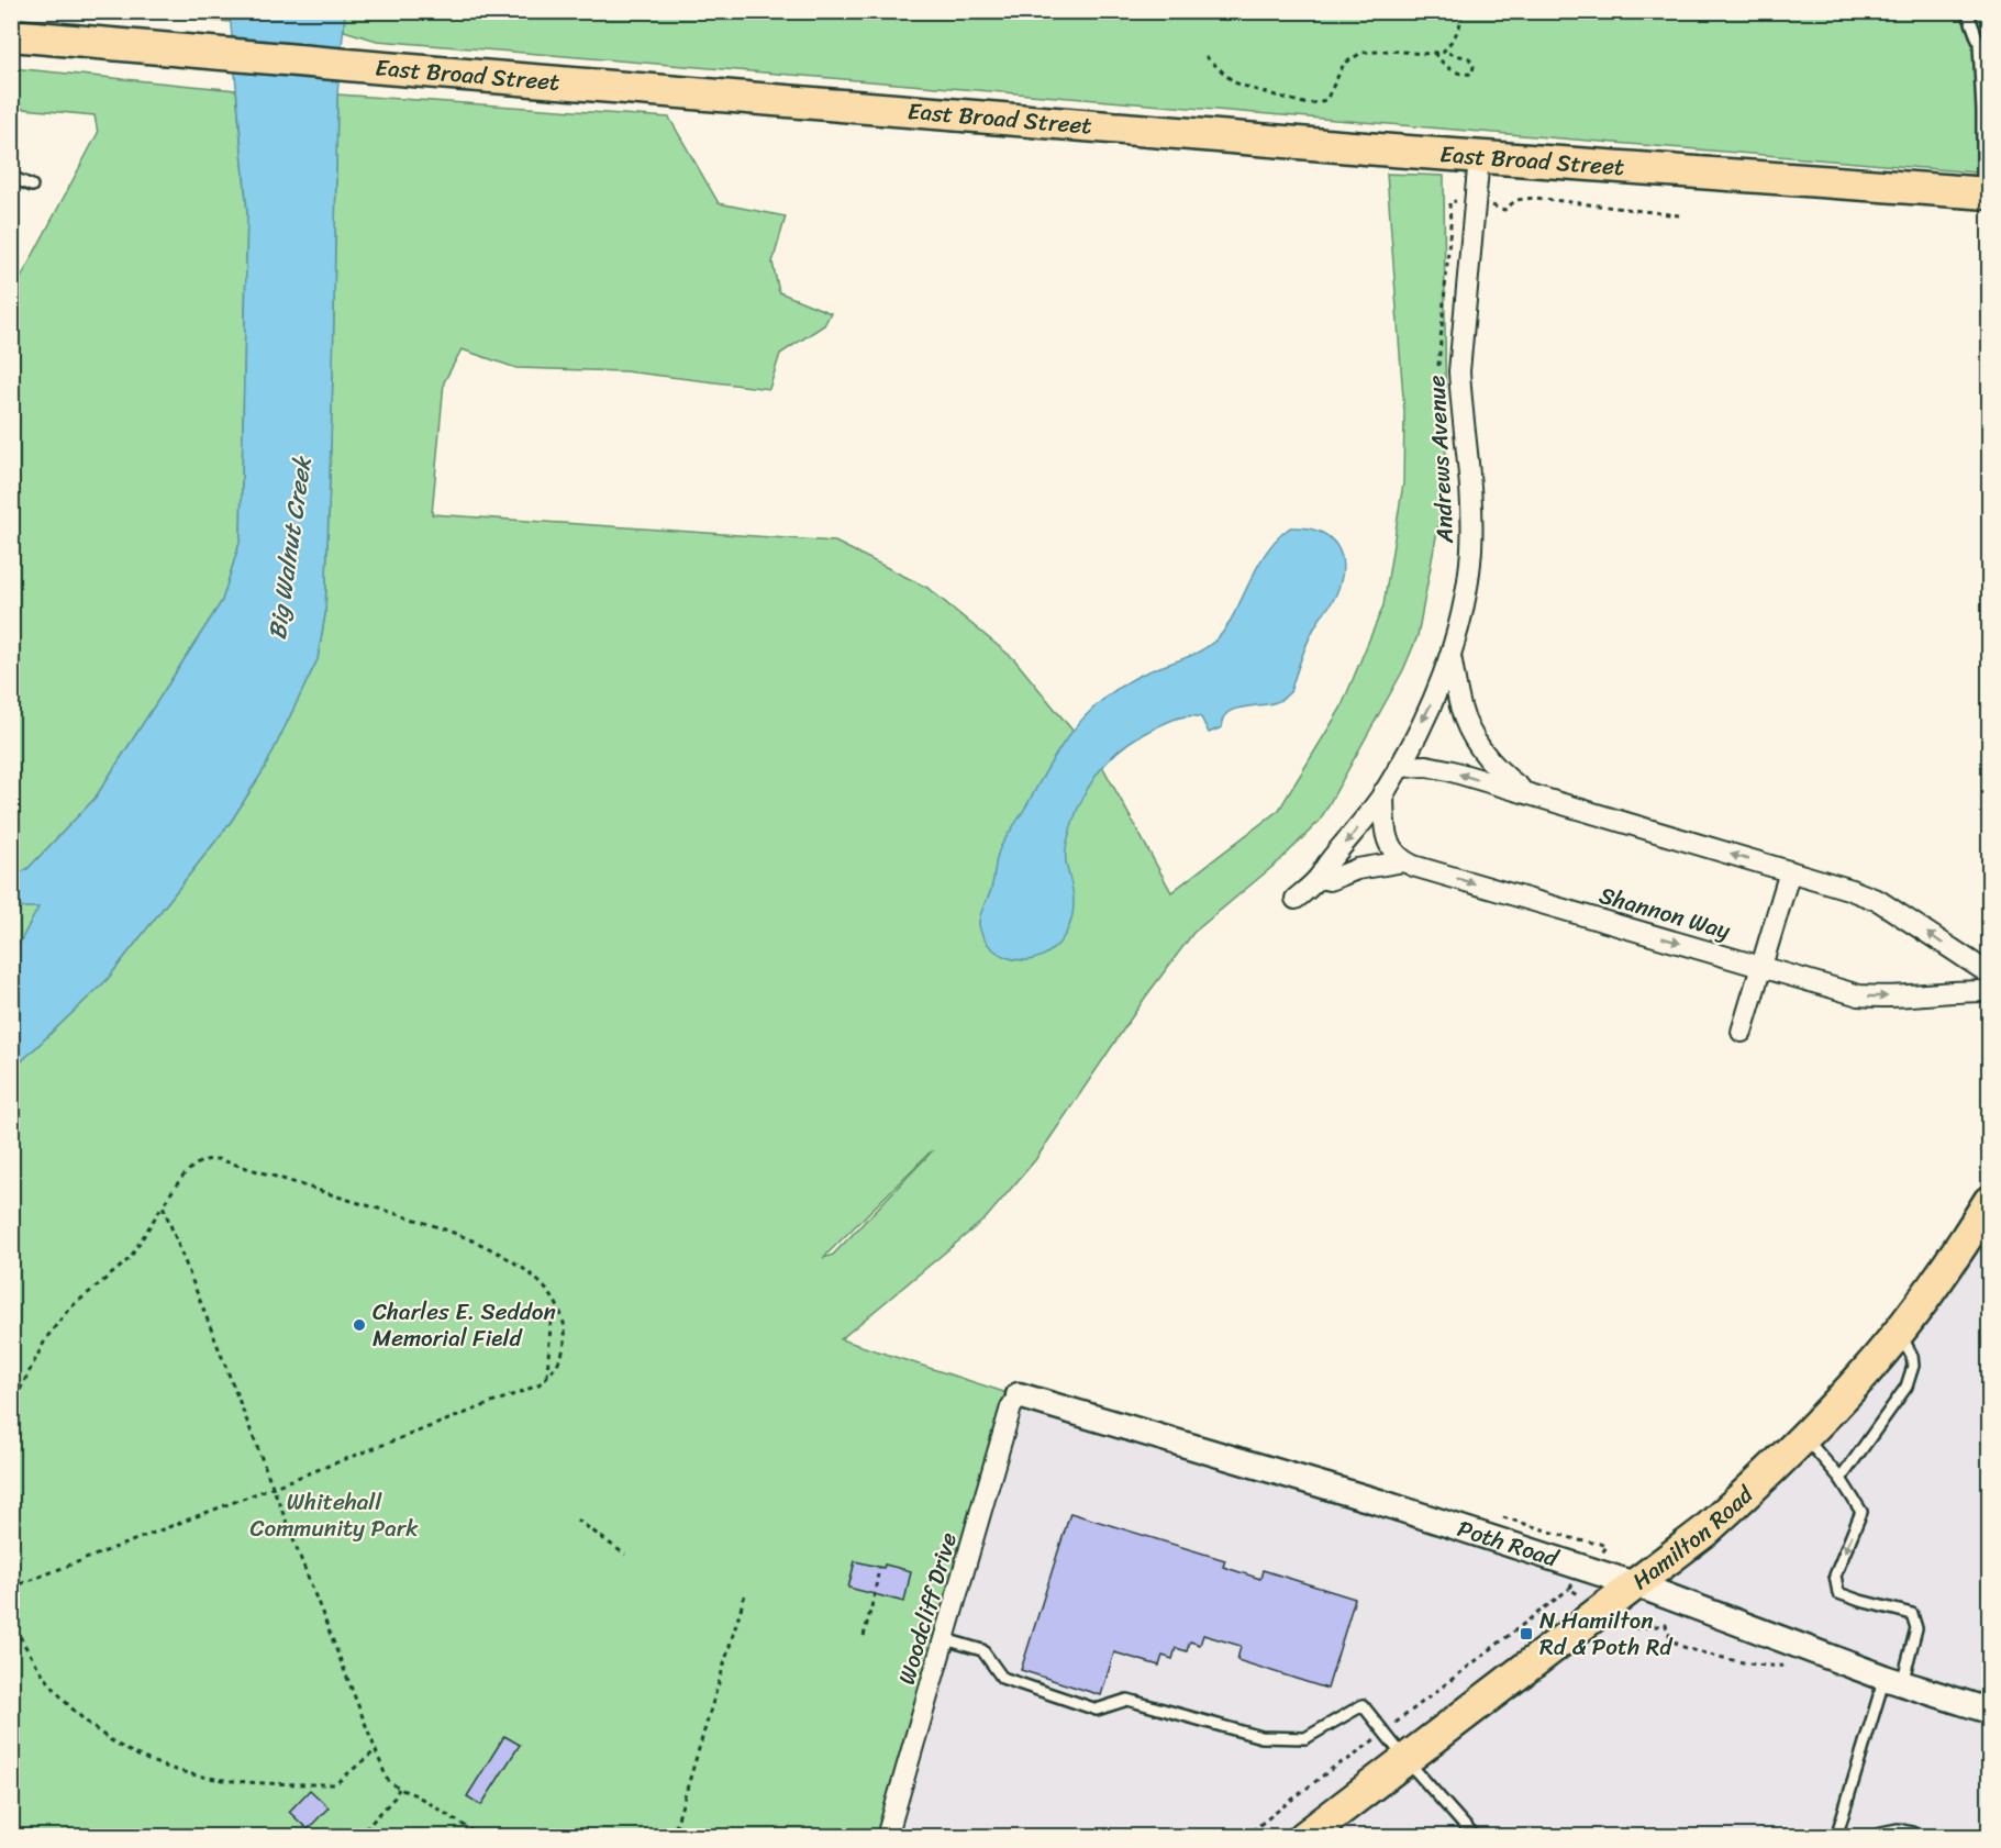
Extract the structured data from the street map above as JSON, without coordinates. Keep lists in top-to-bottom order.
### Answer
{
  "streets": {
    "main road": ["East Broad Street", "Hamilton Road"],
    "street": [
      "Andrews Avenue",
      "Shannon Way",
      "Poth Road",
      "Woodcliff Drive"
    ]
  },
  "crossings": [
    ["East Broad Street", "Andrews Avenue"],
    ["Hamilton Road", "Poth Road"],
    ["Poth Road", "Woodcliff Drive"]
  ],
  "water": ["Big Walnut Creek"],
  "parks": ["Whitehall Community Park"],
  "places": {
    "other": ["Charles E. Seddon Memorial Field"],
    "transit": ["N Hamilton Rd & Poth Rd"]
  }
}
